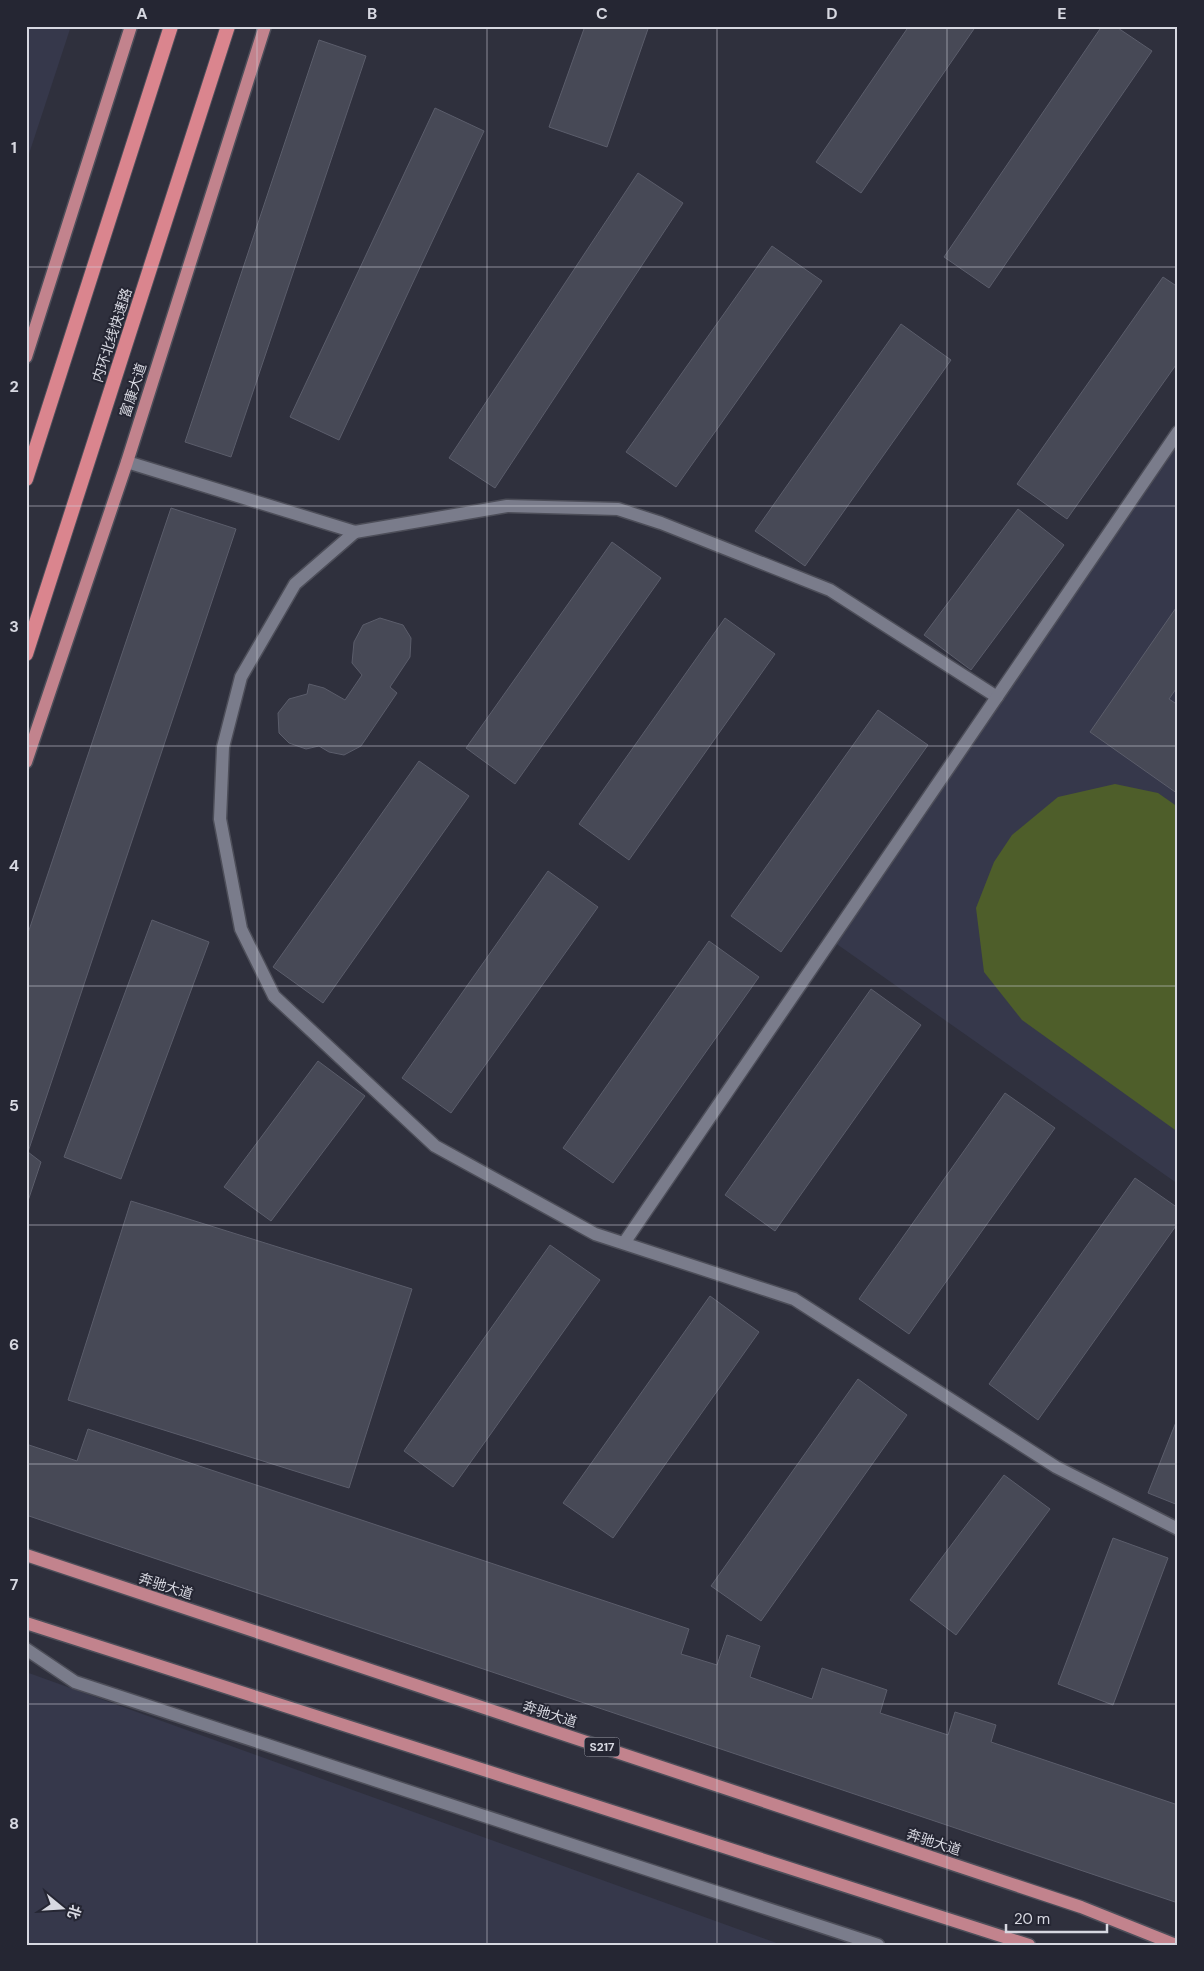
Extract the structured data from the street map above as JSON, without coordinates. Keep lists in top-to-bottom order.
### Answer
{
  "streets": {
    "highway": ["内环北线快速路"],
    "main road": ["富康大道", "奔驰大道", "S217"]
  },
  "scale_bar": "20 m",
  "north": "right",
  "grid": {
    "columns": [
      "A",
      "B",
      "C",
      "D",
      "E"
    ],
    "rows": [
      "1",
      "2",
      "3",
      "4",
      "5",
      "6",
      "7",
      "8"
    ]
  }
}
